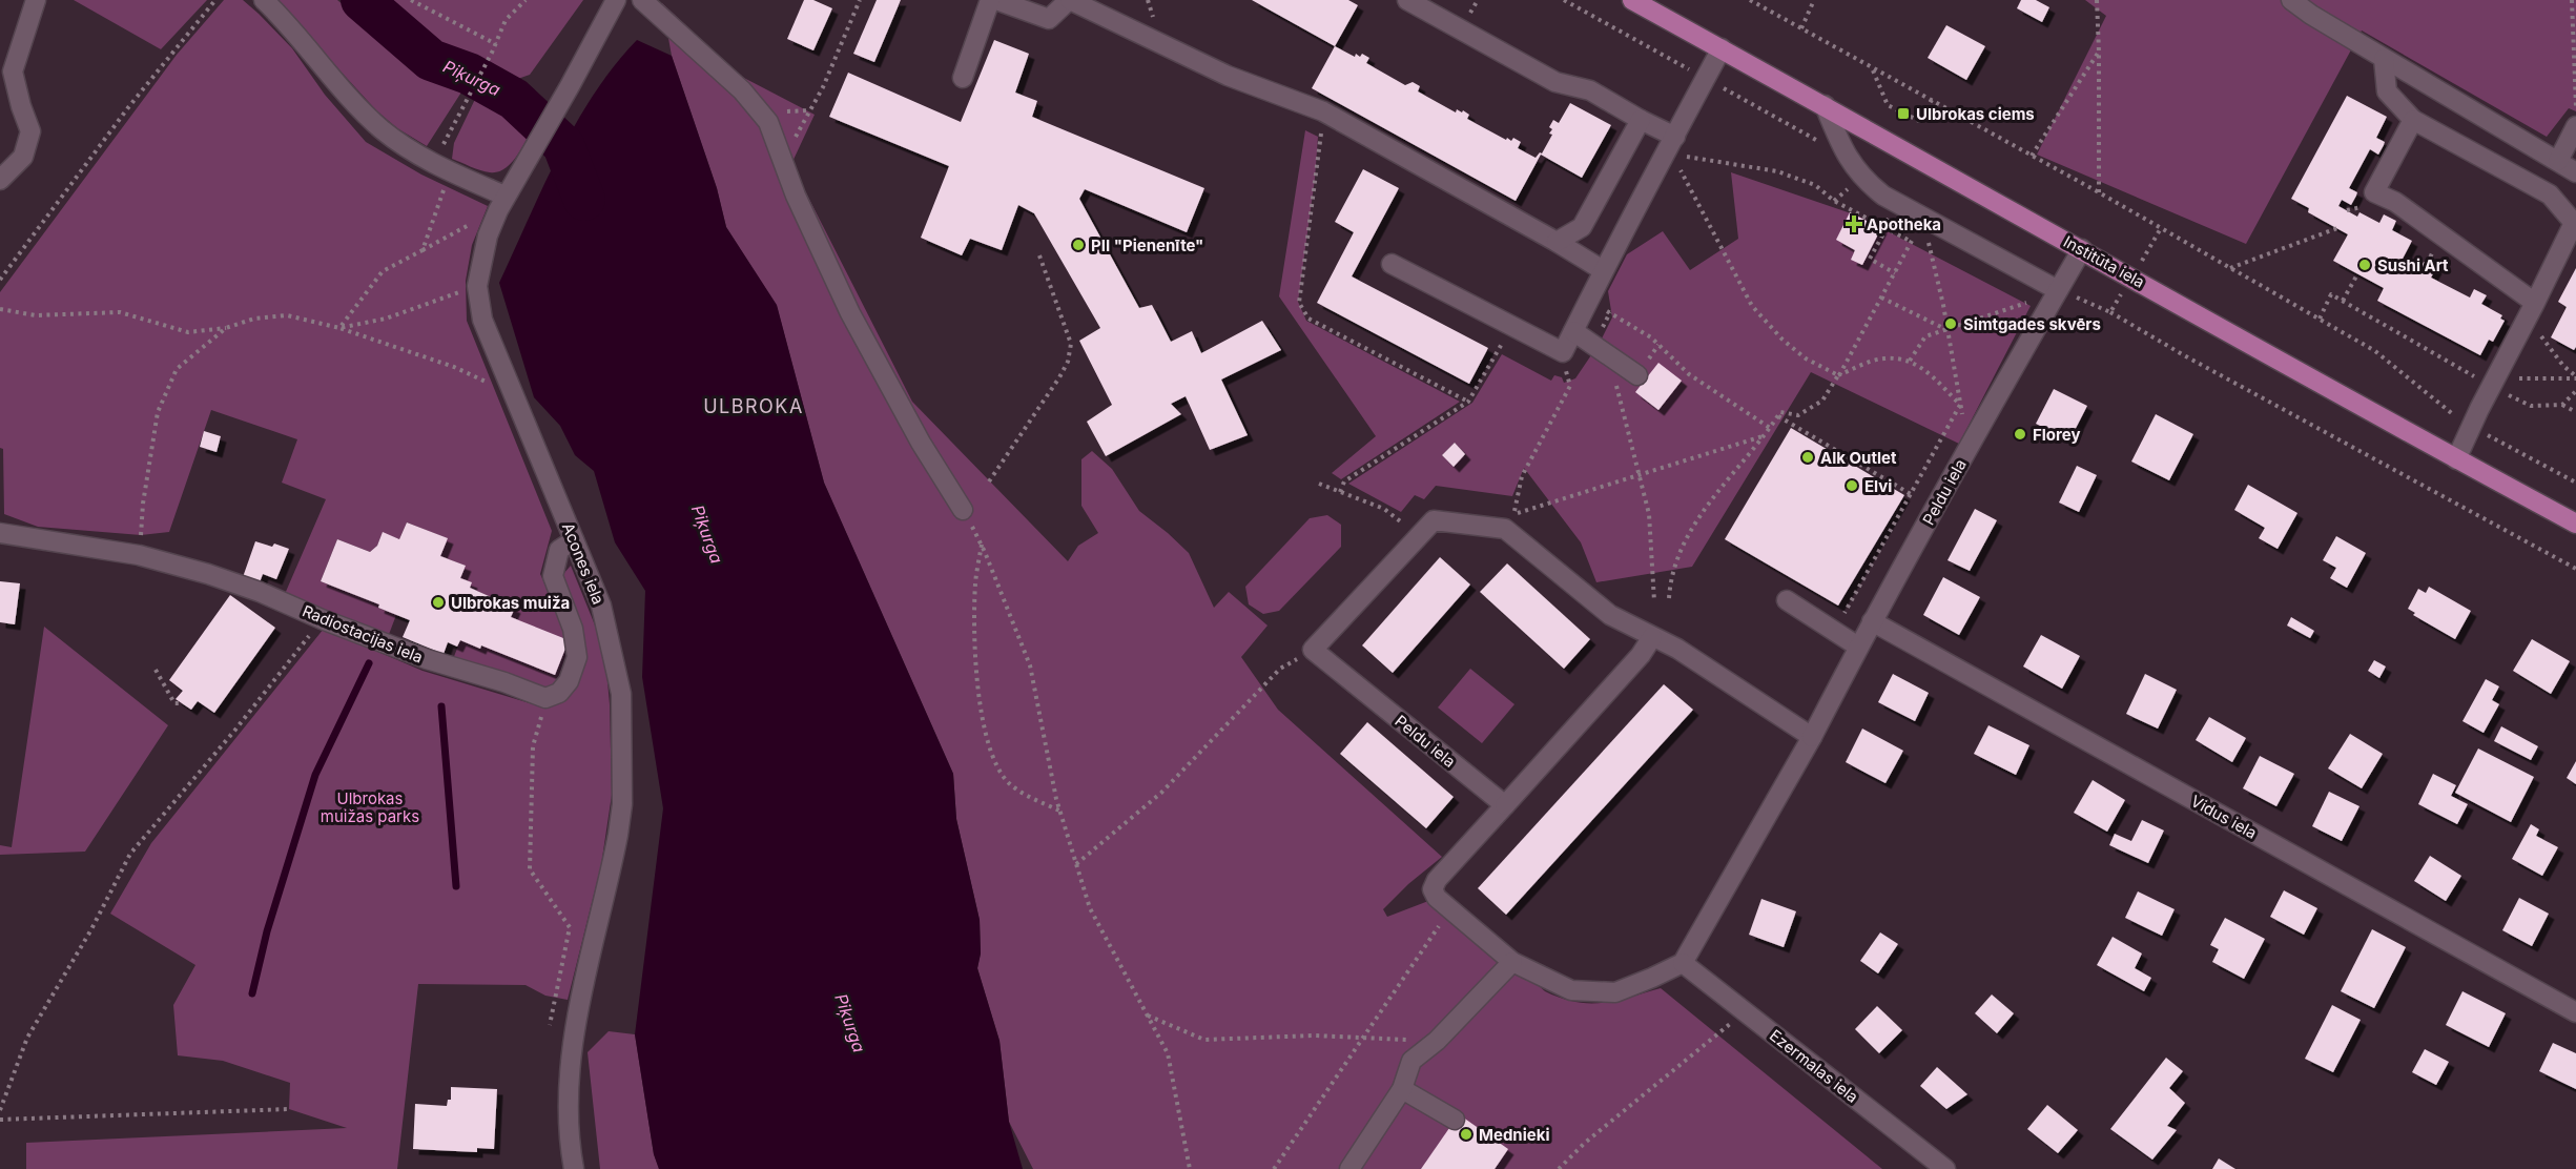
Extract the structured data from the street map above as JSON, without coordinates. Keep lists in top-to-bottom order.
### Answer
{
  "streets": {
    "main road": ["Institūta iela"],
    "street": [
      "Peldu iela",
      "Acones iela",
      "Radiostacijas iela",
      "Vidus iela",
      "Ezermalas iela"
    ]
  },
  "crossings": [
    ["Institūta iela", "Peldu iela"],
    ["Peldu iela", "Vidus iela"],
    ["Peldu iela", "Ezermalas iela"]
  ],
  "districts": ["ULBROKA"],
  "water": ["Piķurga"],
  "parks": ["Ulbrokas muižas parks"],
  "places": {
    "transit": ["Ulbrokas ciems"],
    "health": ["Apotheka"],
    "other": [
      "PII \"Pienenīte\"",
      "Sushi Art",
      "Simtgades skvērs",
      "Florey",
      "Alk Outlet",
      "Elvi",
      "Ulbrokas muiža",
      "Mednieki"
    ]
  }
}
